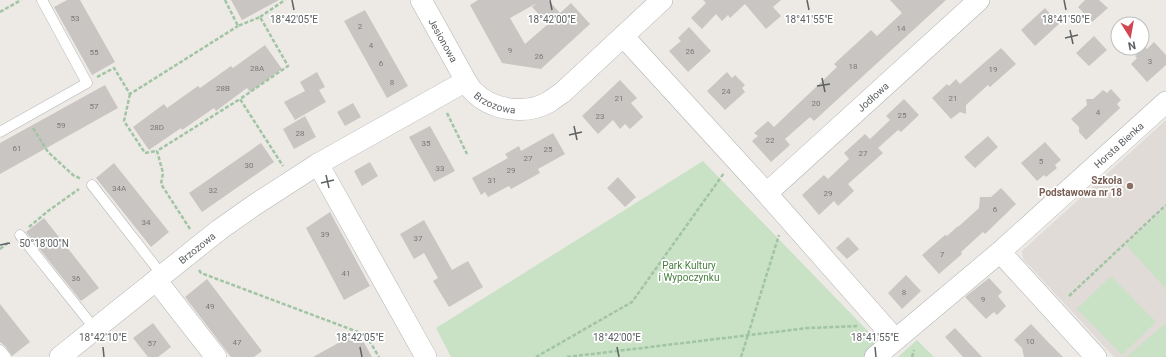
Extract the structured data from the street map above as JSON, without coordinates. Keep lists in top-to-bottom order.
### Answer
{
  "streets": {
    "street": [
      "Jesionowa",
      "Jodłowa",
      "Brzozowa",
      "Horsta Bienka"
    ]
  },
  "crossings": [
    ["Jesionowa", "Brzozowa"]
  ],
  "parks": ["Park Kultury i Wypoczynku"],
  "places": ["Szkoła Podstawowa nr 18"],
  "house_numbers": [
    "53",
    "2",
    "14",
    "4",
    "9",
    "26",
    "55",
    "26",
    "3",
    "6",
    "18",
    "28A",
    "19",
    "8",
    "28B",
    "24",
    "21",
    "21",
    "20",
    "57",
    "4",
    "25",
    "23",
    "59",
    "28D",
    "28",
    "22",
    "35",
    "61",
    "25",
    "27",
    "27",
    "5",
    "30",
    "33",
    "29",
    "31",
    "34A",
    "32",
    "29",
    "6",
    "34",
    "39",
    "37",
    "7",
    "41",
    "36",
    "8",
    "9",
    "49",
    "10",
    "47",
    "57"
  ],
  "north": "bottom",
  "coordinates": [
    "18°42'05\"E",
    "18°42'00\"E",
    "18°41'55\"E",
    "18°41'50\"E",
    "50°18'00\"N",
    "18°42'10\"E"
  ]
}
